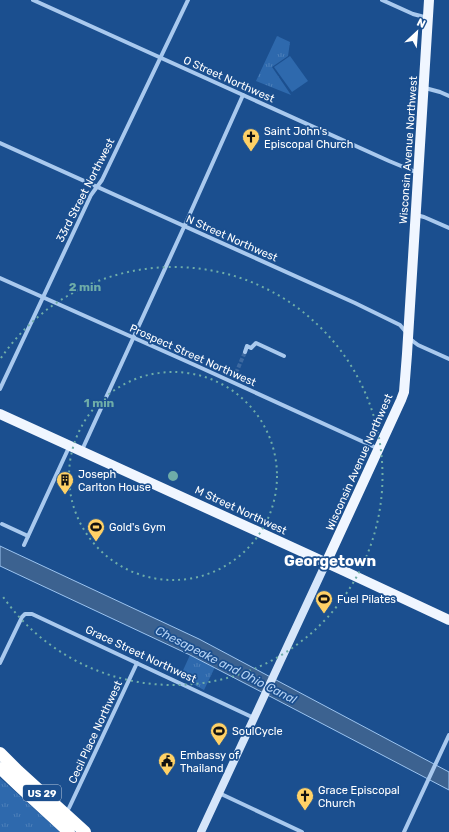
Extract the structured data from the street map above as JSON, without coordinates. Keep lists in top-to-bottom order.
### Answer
{
  "streets": {
    "highway": ["US 29"],
    "main road": ["Wisconsin Avenue Northwest", "M Street Northwest"],
    "street": [
      "O Street Northwest",
      "33rd Street Northwest",
      "N Street Northwest",
      "Prospect Street Northwest",
      "Grace Street Northwest",
      "Cecil Place Northwest"
    ]
  },
  "crossings": [
    ["O Street Northwest", "Wisconsin Avenue Northwest"],
    ["O Street Northwest", "33rd Street Northwest"],
    ["Wisconsin Avenue Northwest", "N Street Northwest"],
    ["Wisconsin Avenue Northwest", "Prospect Street Northwest"],
    ["Wisconsin Avenue Northwest", "M Street Northwest"],
    ["Wisconsin Avenue Northwest", "Grace Street Northwest"],
    ["33rd Street Northwest", "N Street Northwest"],
    ["33rd Street Northwest", "Prospect Street Northwest"],
    ["Grace Street Northwest", "Cecil Place Northwest"]
  ],
  "districts": ["Georgetown"],
  "water": ["Chesapeake and Ohio Canal"],
  "places": {
    "church": ["Saint John's Episcopal Church", "Grace Episcopal Church"],
    "building": ["Joseph Carlton House"],
    "sports": ["Gold's Gym", "Fuel Pilates", "SoulCycle"],
    "public building": ["Embassy of Thailand"]
  },
  "north": "top right",
  "rings": ["2 min", "1 min"]
}
